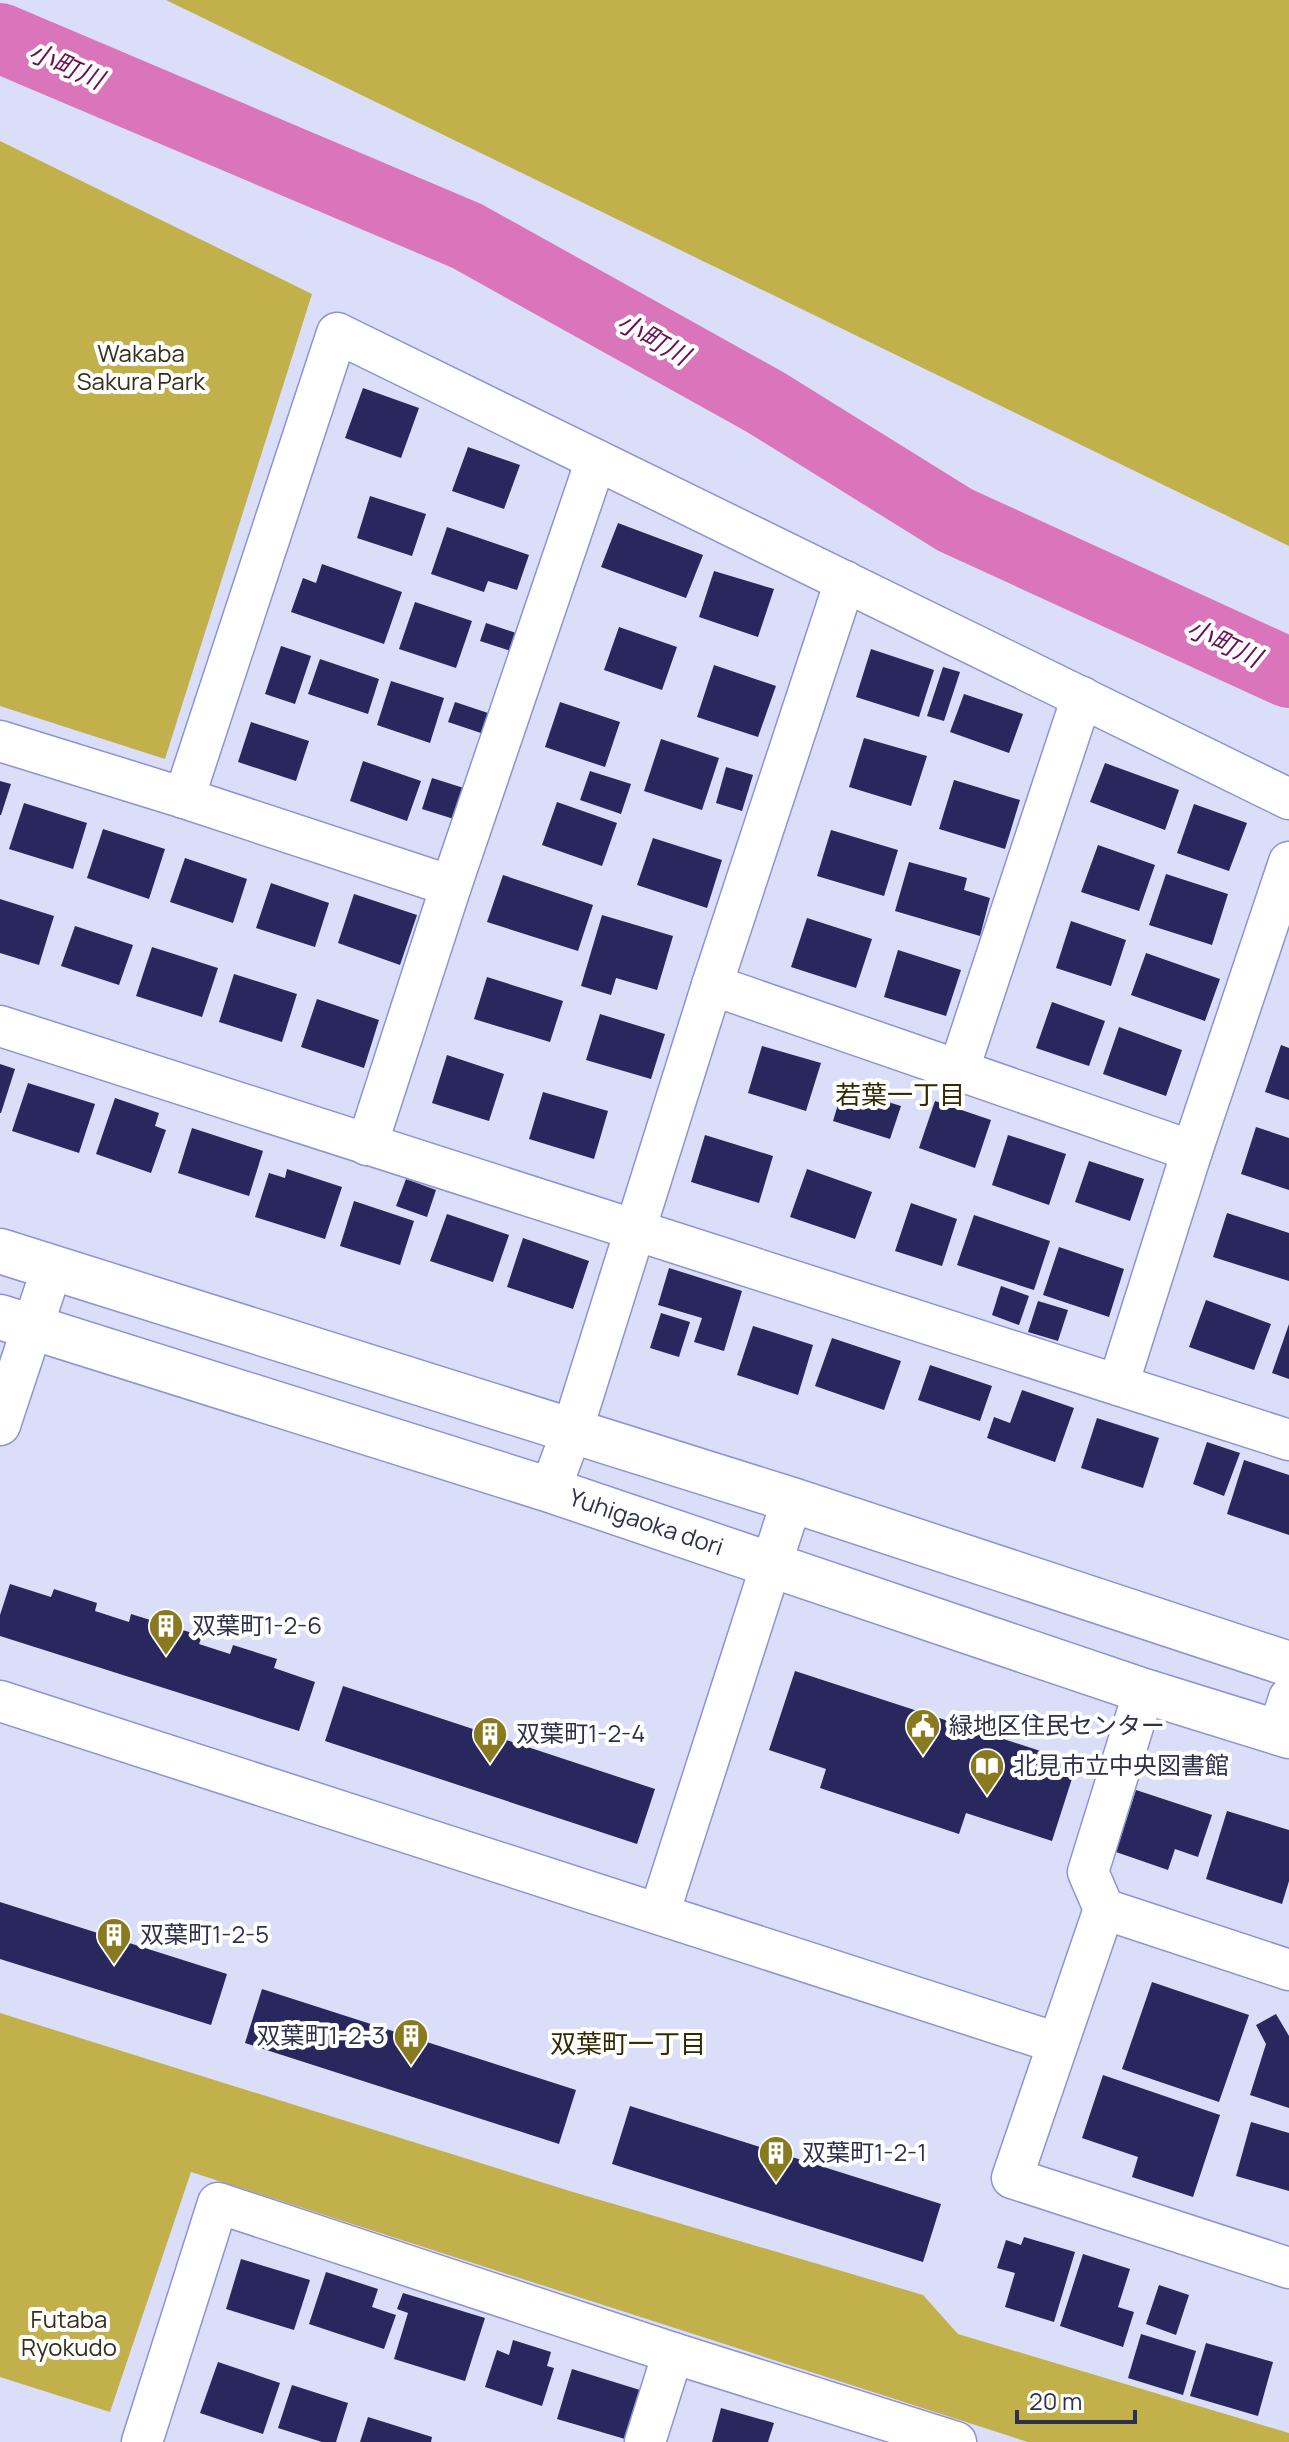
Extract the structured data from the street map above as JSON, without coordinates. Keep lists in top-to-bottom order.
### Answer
{
  "streets": {
    "main road": ["Yuhigaoka dori"]
  },
  "districts": ["若葉一丁目", "双葉町一丁目"],
  "water": ["小町川"],
  "parks": ["Wakaba Sakura Park", "Futaba Ryokudo"],
  "places": {
    "building": [
      "双葉町1-2-6",
      "双葉町1-2-4",
      "双葉町1-2-5",
      "双葉町1-2-3",
      "双葉町1-2-1"
    ],
    "public building": ["緑地区住民センター"],
    "library": ["北見市立中央図書館"]
  },
  "scale_bar": "20 m"
}
